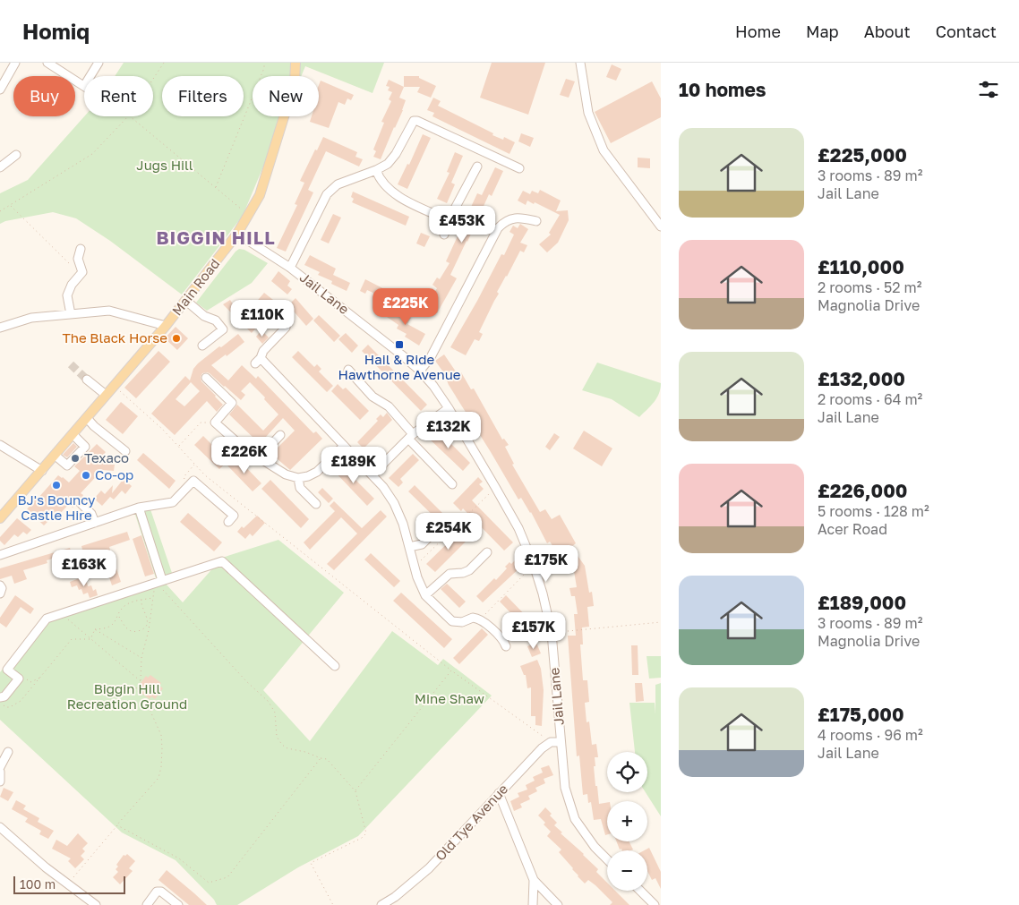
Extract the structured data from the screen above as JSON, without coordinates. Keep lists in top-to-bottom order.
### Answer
{
  "streets": {
    "main road": ["Main Road"],
    "street": ["Jail Lane", "Old Tye Avenue"]
  },
  "crossings": [
    ["Main Road", "Jail Lane"]
  ],
  "districts": ["BIGGIN HILL"],
  "parks": ["Jugs Hill", "Biggin Hill Recreation Ground", "Mine Shaw"],
  "places": {
    "other": [
      "The Black Horse",
      "Texaco",
      "Co-op",
      "BJ's Bouncy Castle Hire"
    ],
    "transit": ["Hail & Ride Hawthorne Avenue"]
  },
  "scale_bar": "100 m",
  "page": {
    "header": "Homiq",
    "nav": [
      "Home",
      "Map",
      "About",
      "Contact"
    ],
    "heading": "10 homes",
    "chip": [
      "Buy",
      "Rent",
      "Filters",
      "New"
    ],
    "list": [
      {
        "name": "£225,000",
        "note": "3 rooms · 89 m² · Jail Lane"
      },
      {
        "name": "£110,000",
        "note": "2 rooms · 52 m² · Magnolia Drive"
      },
      {
        "name": "£132,000",
        "note": "2 rooms · 64 m² · Jail Lane"
      },
      {
        "name": "£226,000",
        "note": "5 rooms · 128 m² · Acer Road"
      },
      {
        "name": "£189,000",
        "note": "3 rooms · 89 m² · Magnolia Drive"
      },
      {
        "name": "£175,000",
        "note": "4 rooms · 96 m² · Jail Lane"
      }
    ],
    "price": [
      "£453K",
      "£225K",
      "£110K",
      "£132K",
      "£226K",
      "£189K",
      "£254K",
      "£175K",
      "£163K",
      "£157K"
    ],
    "map_buttons": ["+", "−"],
    "scale": "100 m"
  }
}
